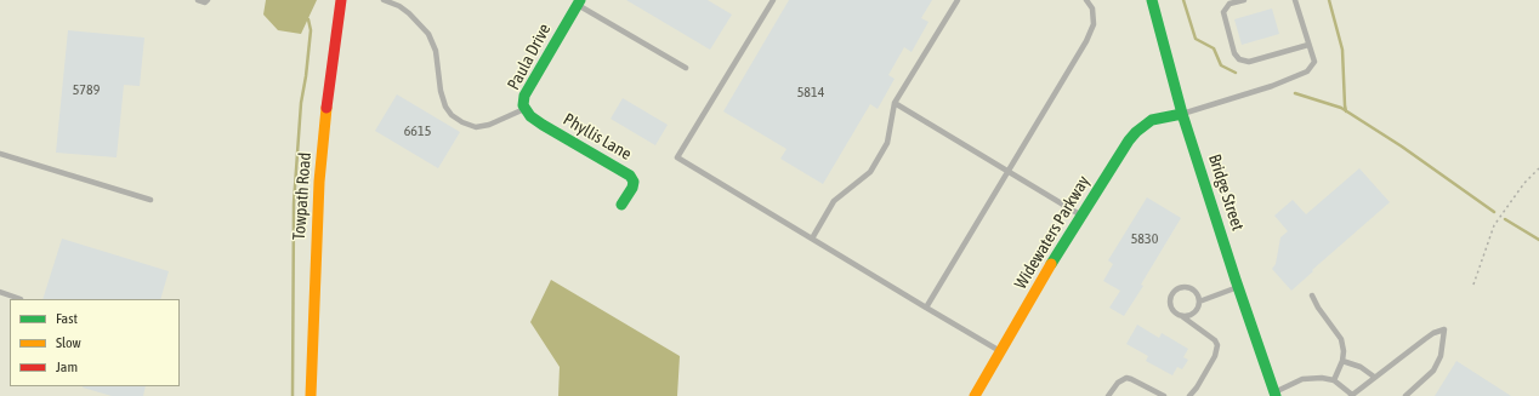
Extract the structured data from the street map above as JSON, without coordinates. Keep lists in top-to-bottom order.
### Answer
{
  "streets": {
    "street": [
      "Paula Drive",
      "Phyllis Lane",
      "Bridge Street",
      "Towpath Road",
      "Widewaters Parkway"
    ]
  },
  "crossings": [
    ["Paula Drive", "Phyllis Lane"],
    ["Bridge Street", "Widewaters Parkway"]
  ],
  "house_numbers": [
    "5789",
    "5814",
    "6615",
    "5830"
  ],
  "legend": ["Fast", "Slow", "Jam"]
}
